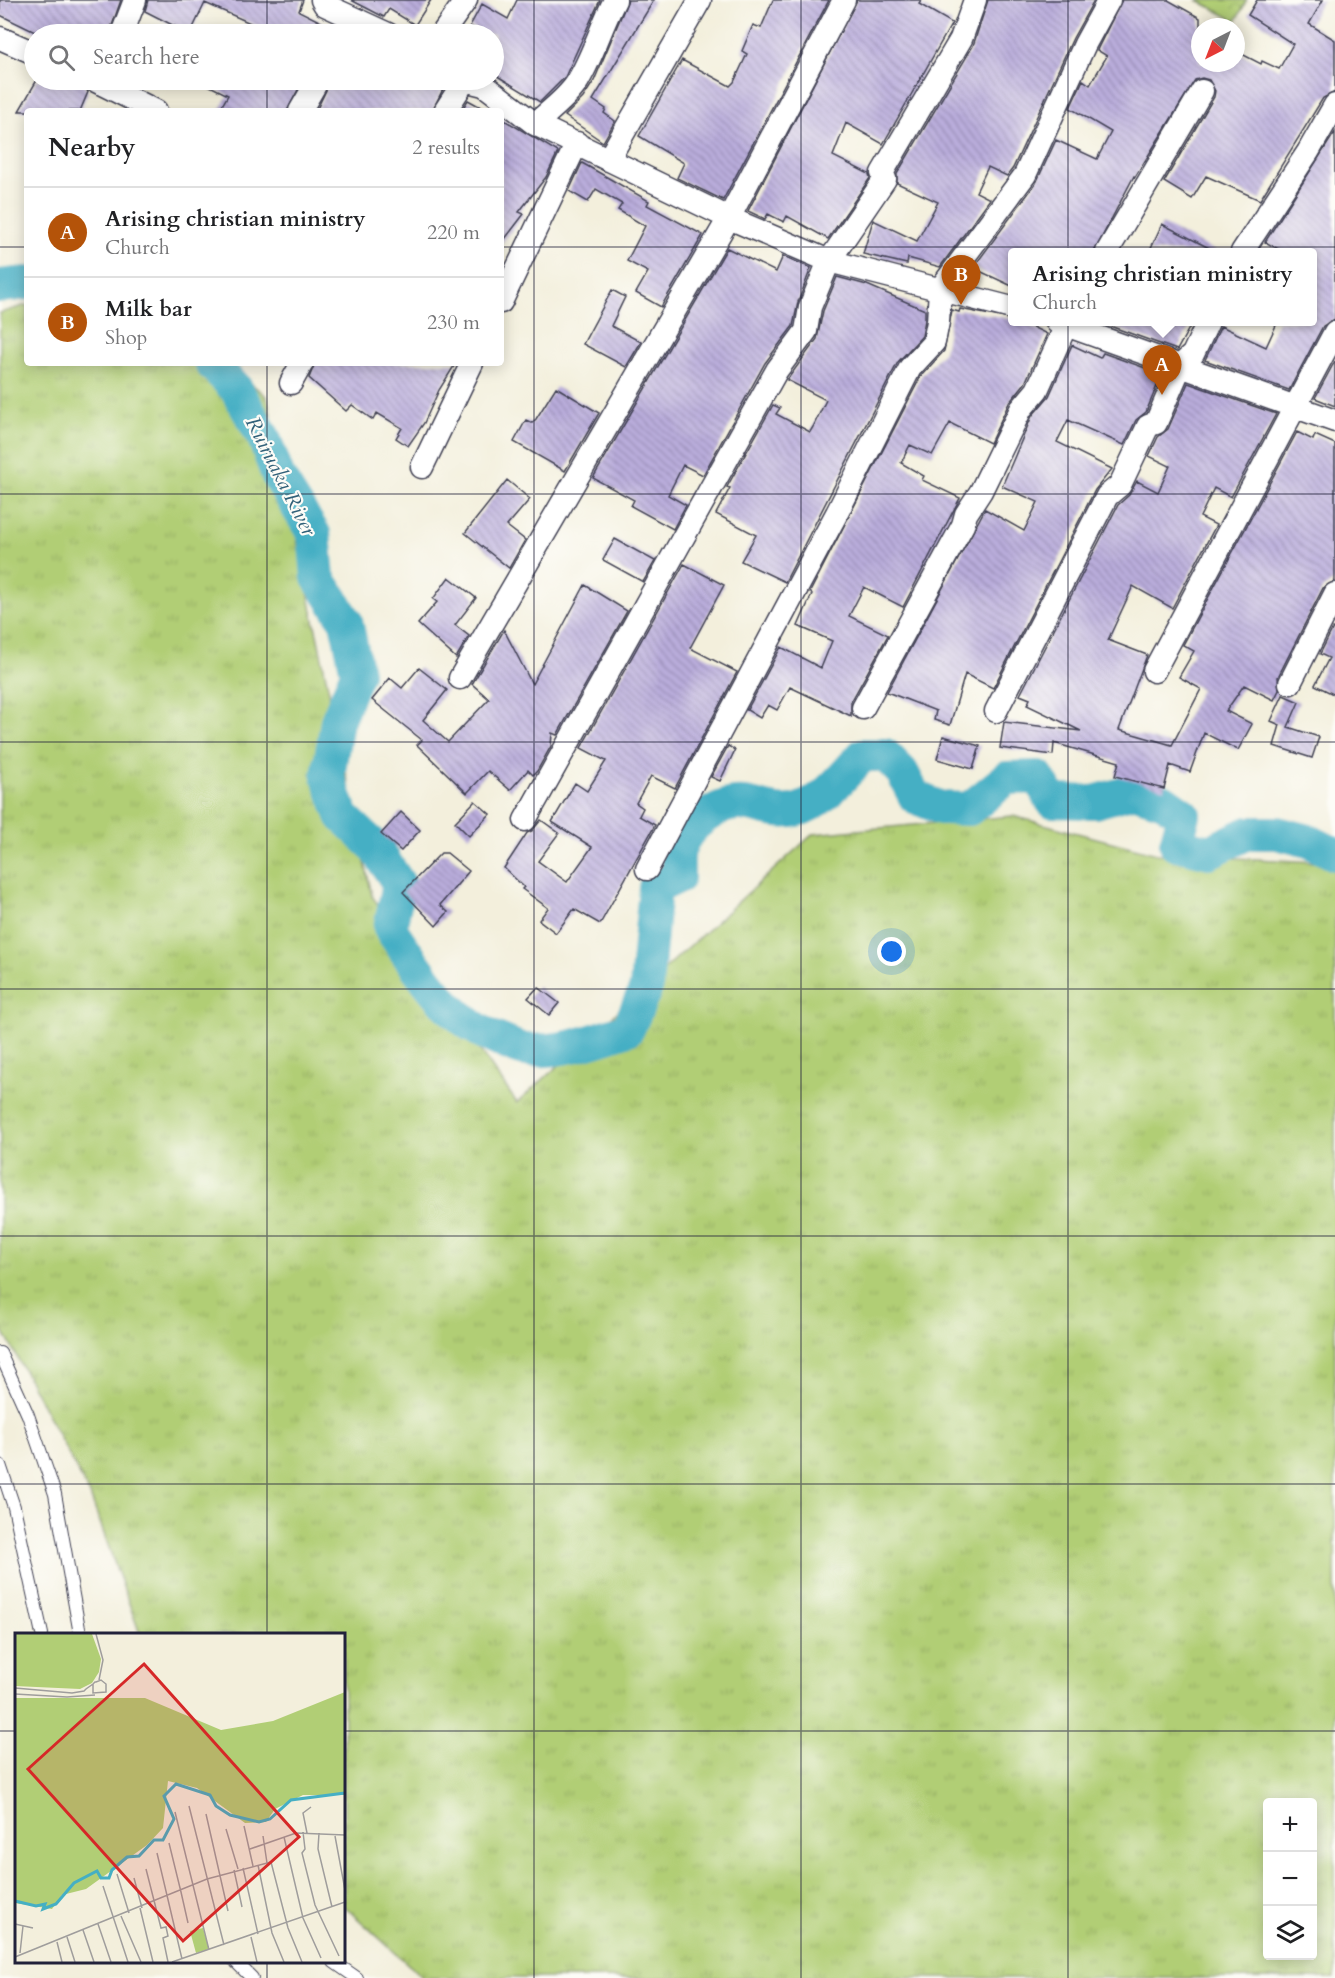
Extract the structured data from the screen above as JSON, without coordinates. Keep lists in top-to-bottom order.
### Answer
{
  "water": ["Ruiruaka River"],
  "north": "bottom left",
  "page": {
    "search": "Search here",
    "heading": ["Nearby", "2 results"],
    "list": [
      {
        "mark": "A",
        "name": "Arising christian ministry",
        "note": "Church",
        "value": "220 m"
      },
      {
        "mark": "B",
        "name": "Milk bar",
        "note": "Shop",
        "value": "230 m"
      }
    ],
    "popup": ["Arising christian ministry", "Church"],
    "pins": ["B", "A"],
    "map_buttons": ["+", "−"]
  }
}
